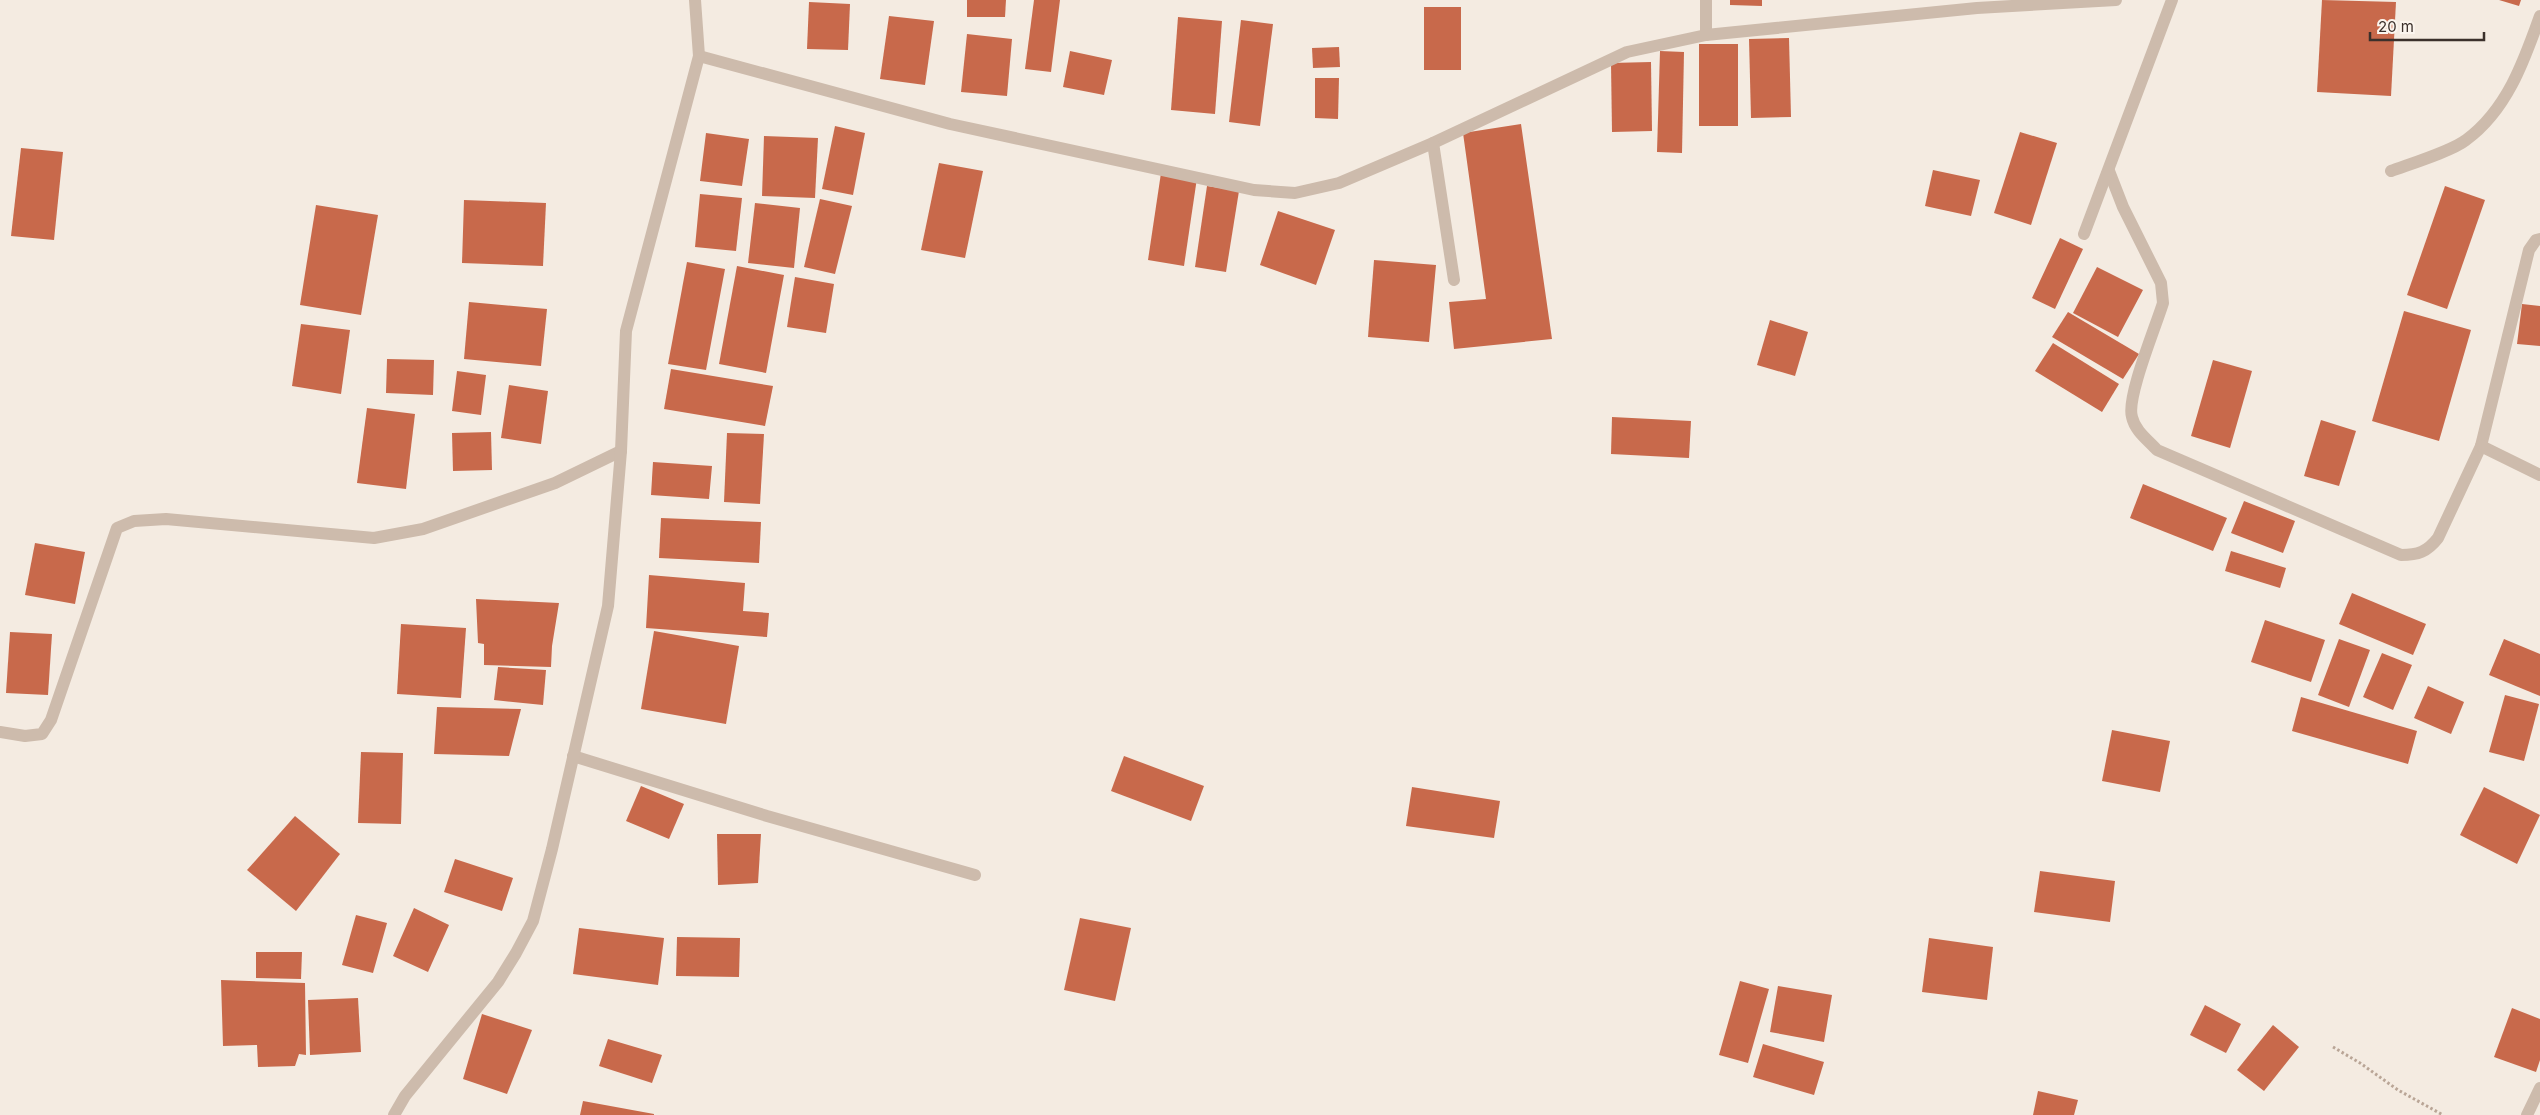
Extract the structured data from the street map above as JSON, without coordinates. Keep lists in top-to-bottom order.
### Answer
{
  "scale_bar": "20 m"
}
